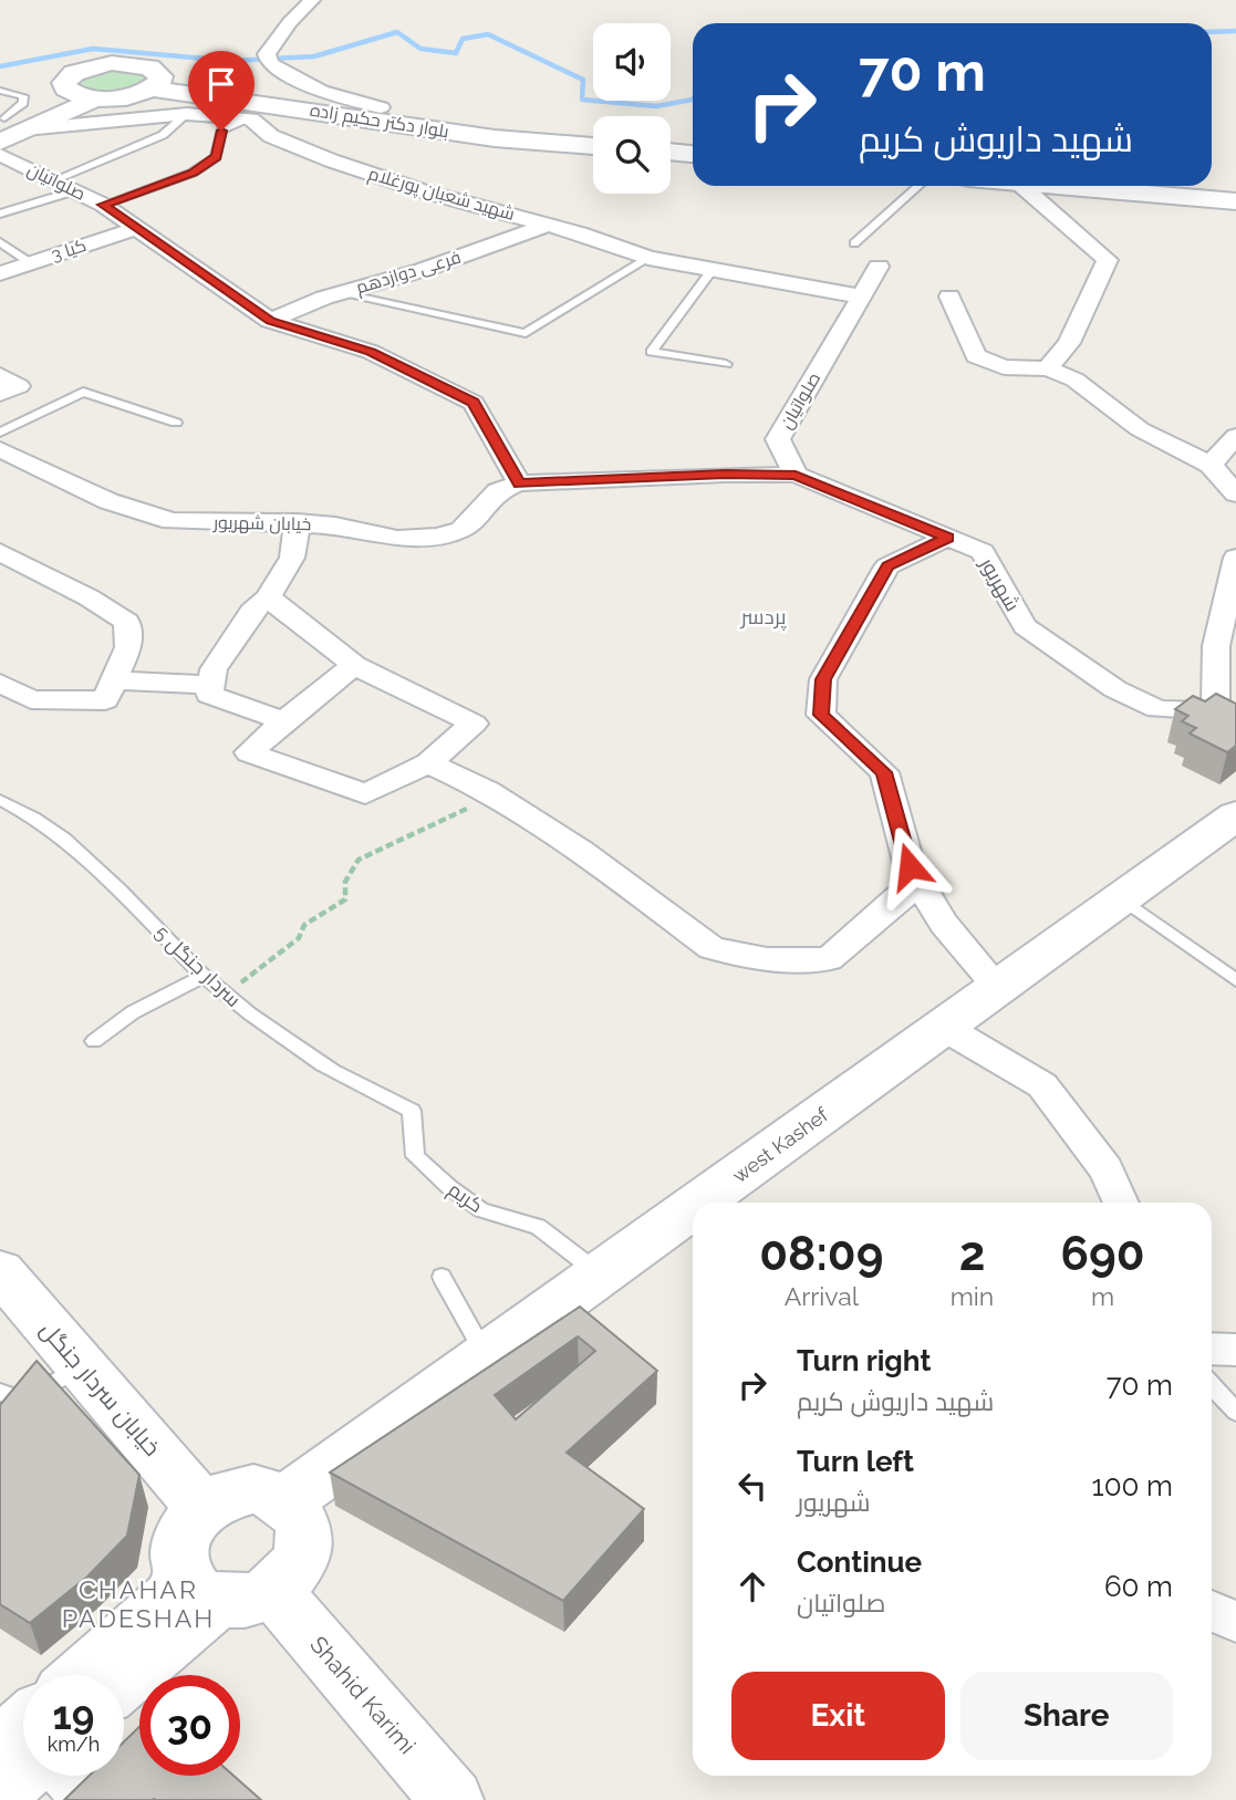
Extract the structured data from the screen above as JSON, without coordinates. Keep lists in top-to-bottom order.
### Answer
{
  "streets": {
    "main road": [
      "بلوار دکتر حکیم زاده",
      "west Kashef",
      "خیابان سردار جنگل",
      "Shahid Karimi"
    ],
    "street": [
      "صلواتیان",
      "شهید شعبان پورغلام",
      "کیا 3",
      "فرعی دوازدهم",
      "خیابان شهریور",
      "شهریور"
    ],
    "lane": ["سردار جنگل 5", "کریم"]
  },
  "crossings": [
    ["بلوار دکتر حکیم زاده", "شهید شعبان پورغلام"],
    ["صلواتیان", "شهید شعبان پورغلام"],
    ["صلواتیان", "کیا 3"],
    ["صلواتیان", "فرعی دوازدهم"],
    ["صلواتیان", "خیابان شهریور"],
    ["صلواتیان", "شهریور"],
    ["شهید شعبان پورغلام", "فرعی دوازدهم"],
    ["سردار جنگل 5", "کریم"],
    ["west Kashef", "کریم"],
    ["west Kashef", "خیابان سردار جنگل"],
    ["west Kashef", "Shahid Karimi"],
    ["خیابان سردار جنگل", "Shahid Karimi"]
  ],
  "districts": ["پردسر", "CHAHAR PADESHAH"],
  "page": {
    "turn": ["70 m", "شهید داریوش کریم"],
    "eta": [
      "08:09",
      "Arrival",
      "2",
      "min",
      "690",
      "m"
    ],
    "list": [
      {
        "name": "Turn right",
        "note": "شهید داریوش کریم",
        "value": "70 m"
      },
      {
        "name": "Turn left",
        "note": "شهریور",
        "value": "100 m"
      },
      {
        "name": "Continue",
        "note": "صلواتیان",
        "value": "60 m"
      }
    ],
    "buttons": ["Exit", "Share"],
    "speed": "19 km/h",
    "limit": "30"
  }
}
